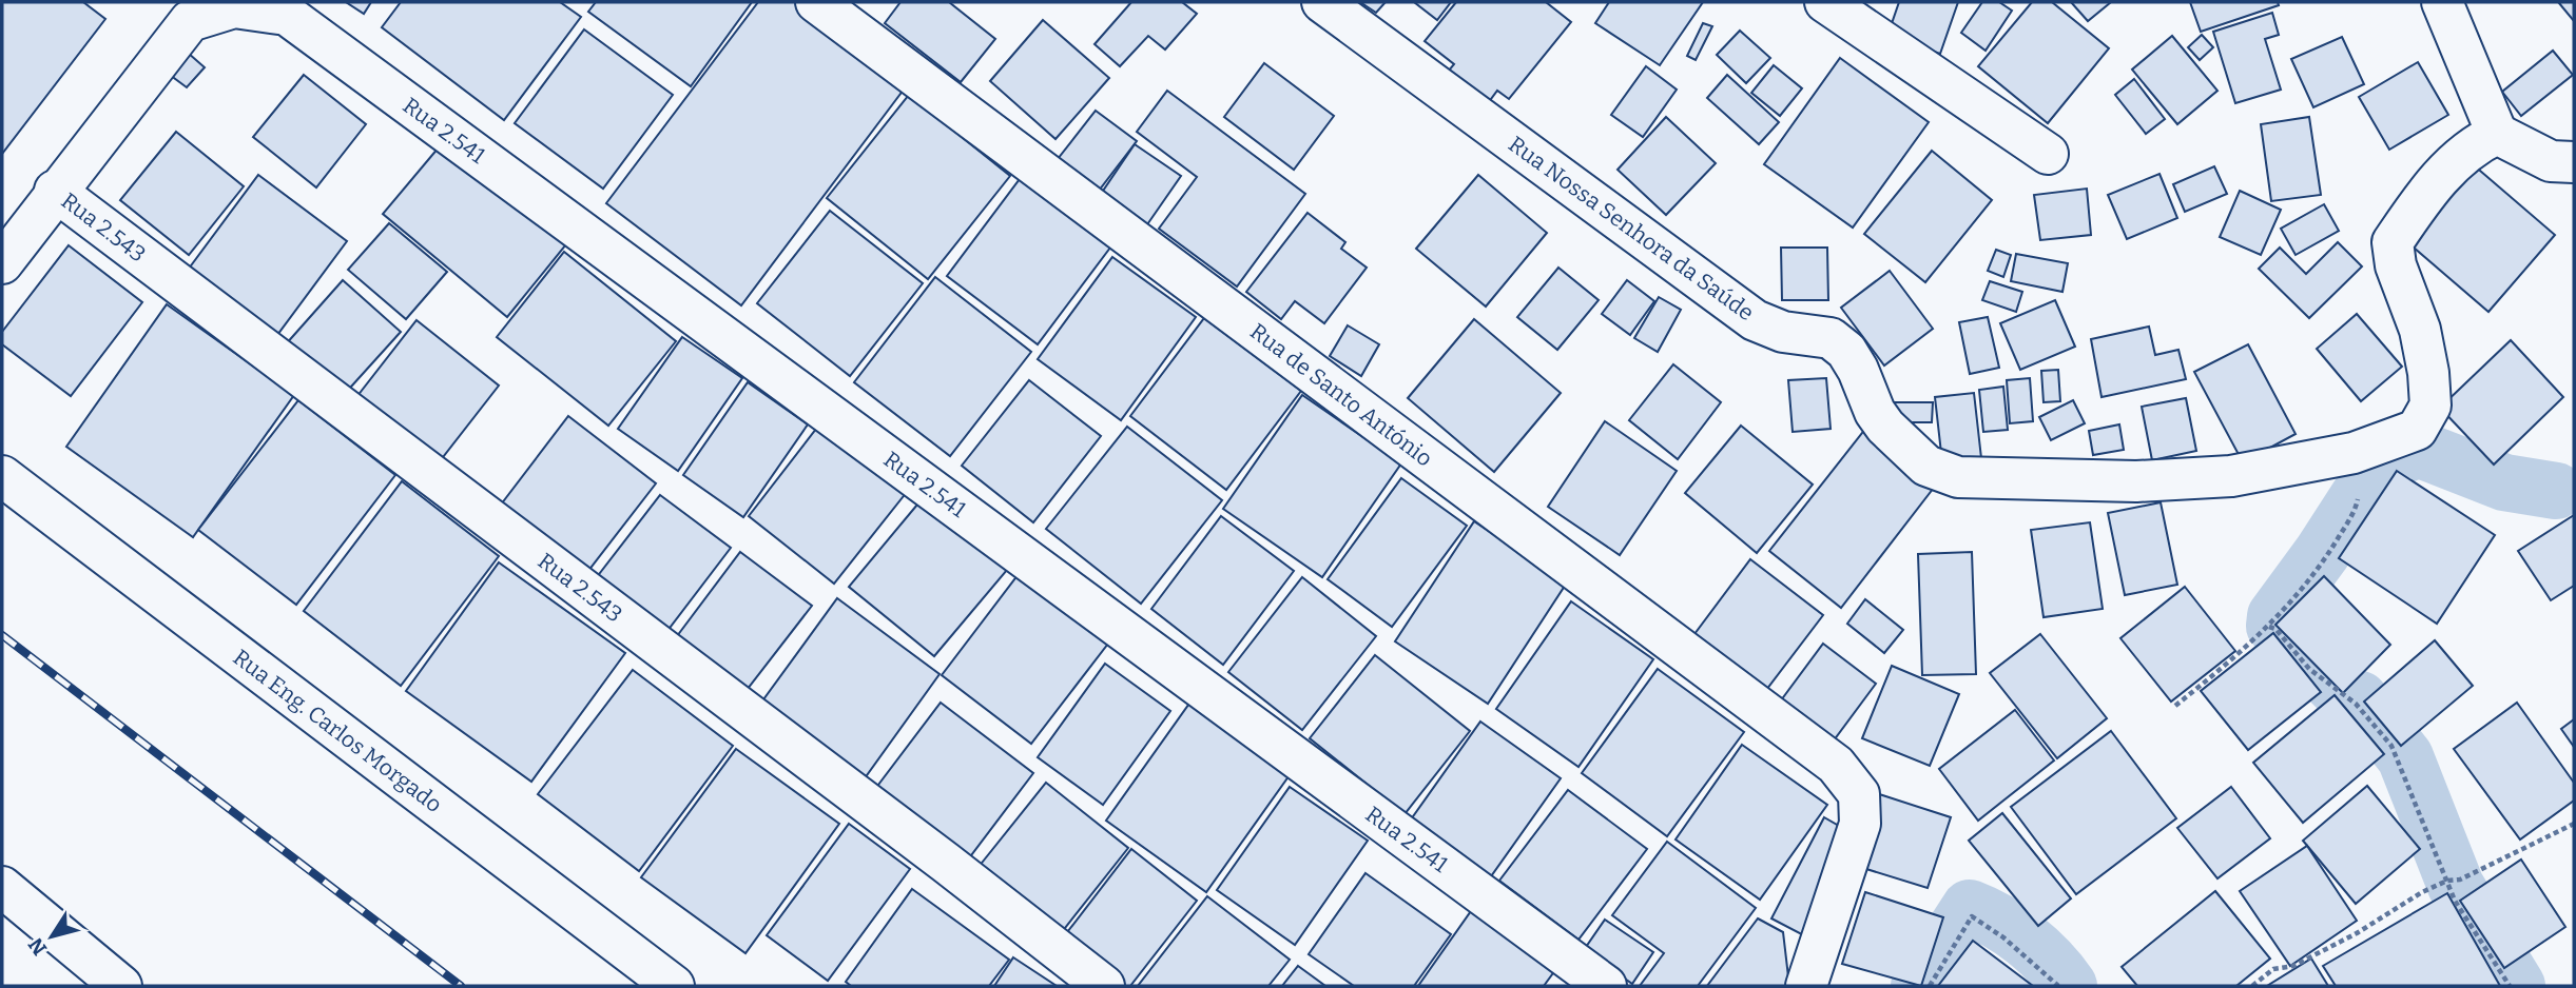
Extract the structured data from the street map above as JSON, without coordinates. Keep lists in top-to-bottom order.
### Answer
{
  "streets": {
    "street": [
      "Rua 2.541",
      "Rua 2.543",
      "Rua Nossa Senhora da Saúde",
      "Rua de Santo António",
      "Rua Eng. Carlos Morgado"
    ]
  },
  "crossings": [
    ["Rua 2.541", "Rua 2.543"]
  ],
  "north": "bottom left"
}
